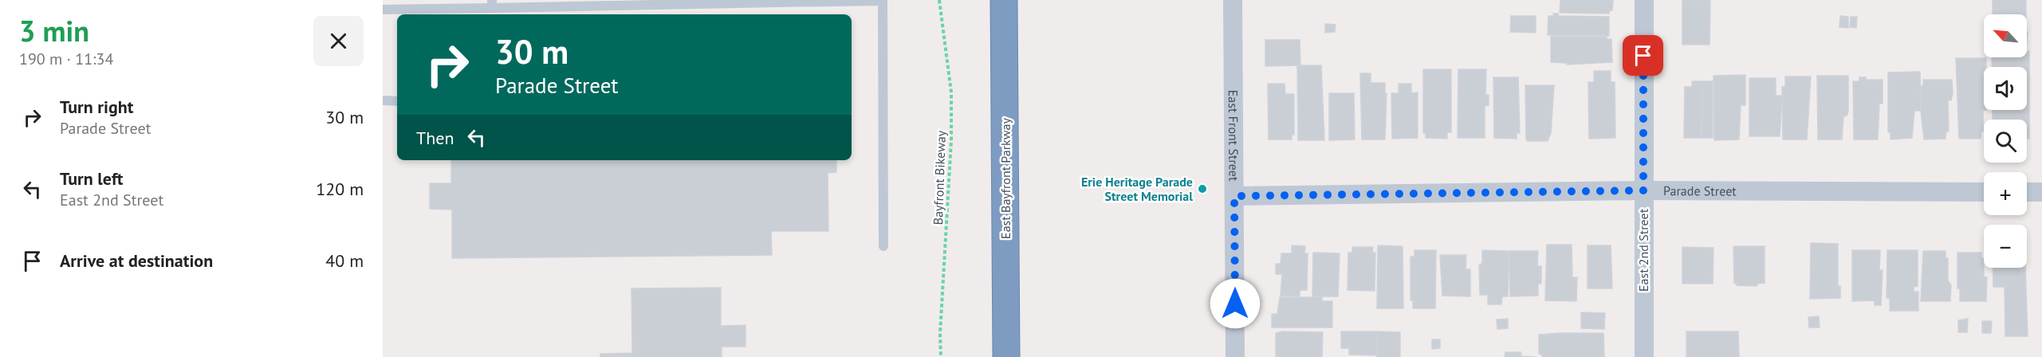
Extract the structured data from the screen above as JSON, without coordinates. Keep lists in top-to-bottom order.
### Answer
{
  "streets": {
    "highway": ["East Bayfront Parkway"],
    "street": ["East Front Street", "Parade Street", "East 2nd Street"],
    "path": ["Bayfront Bikeway"]
  },
  "crossings": [
    ["East Front Street", "Parade Street"],
    ["Parade Street", "East 2nd Street"]
  ],
  "places": ["Erie Heritage Parade Street Memorial"],
  "north": "top left",
  "page": {
    "heading": ["3 min", "190 m · 11:34"],
    "map_buttons": ["+", "−"],
    "turn": ["30 m", "Parade Street"],
    "list": [
      {
        "name": "Turn right",
        "note": "Parade Street",
        "value": "30 m"
      },
      {
        "name": "Turn left",
        "note": "East 2nd Street",
        "value": "120 m"
      },
      {
        "name": "Arrive at destination",
        "value": "40 m"
      }
    ],
    "then": "Then"
  }
}
